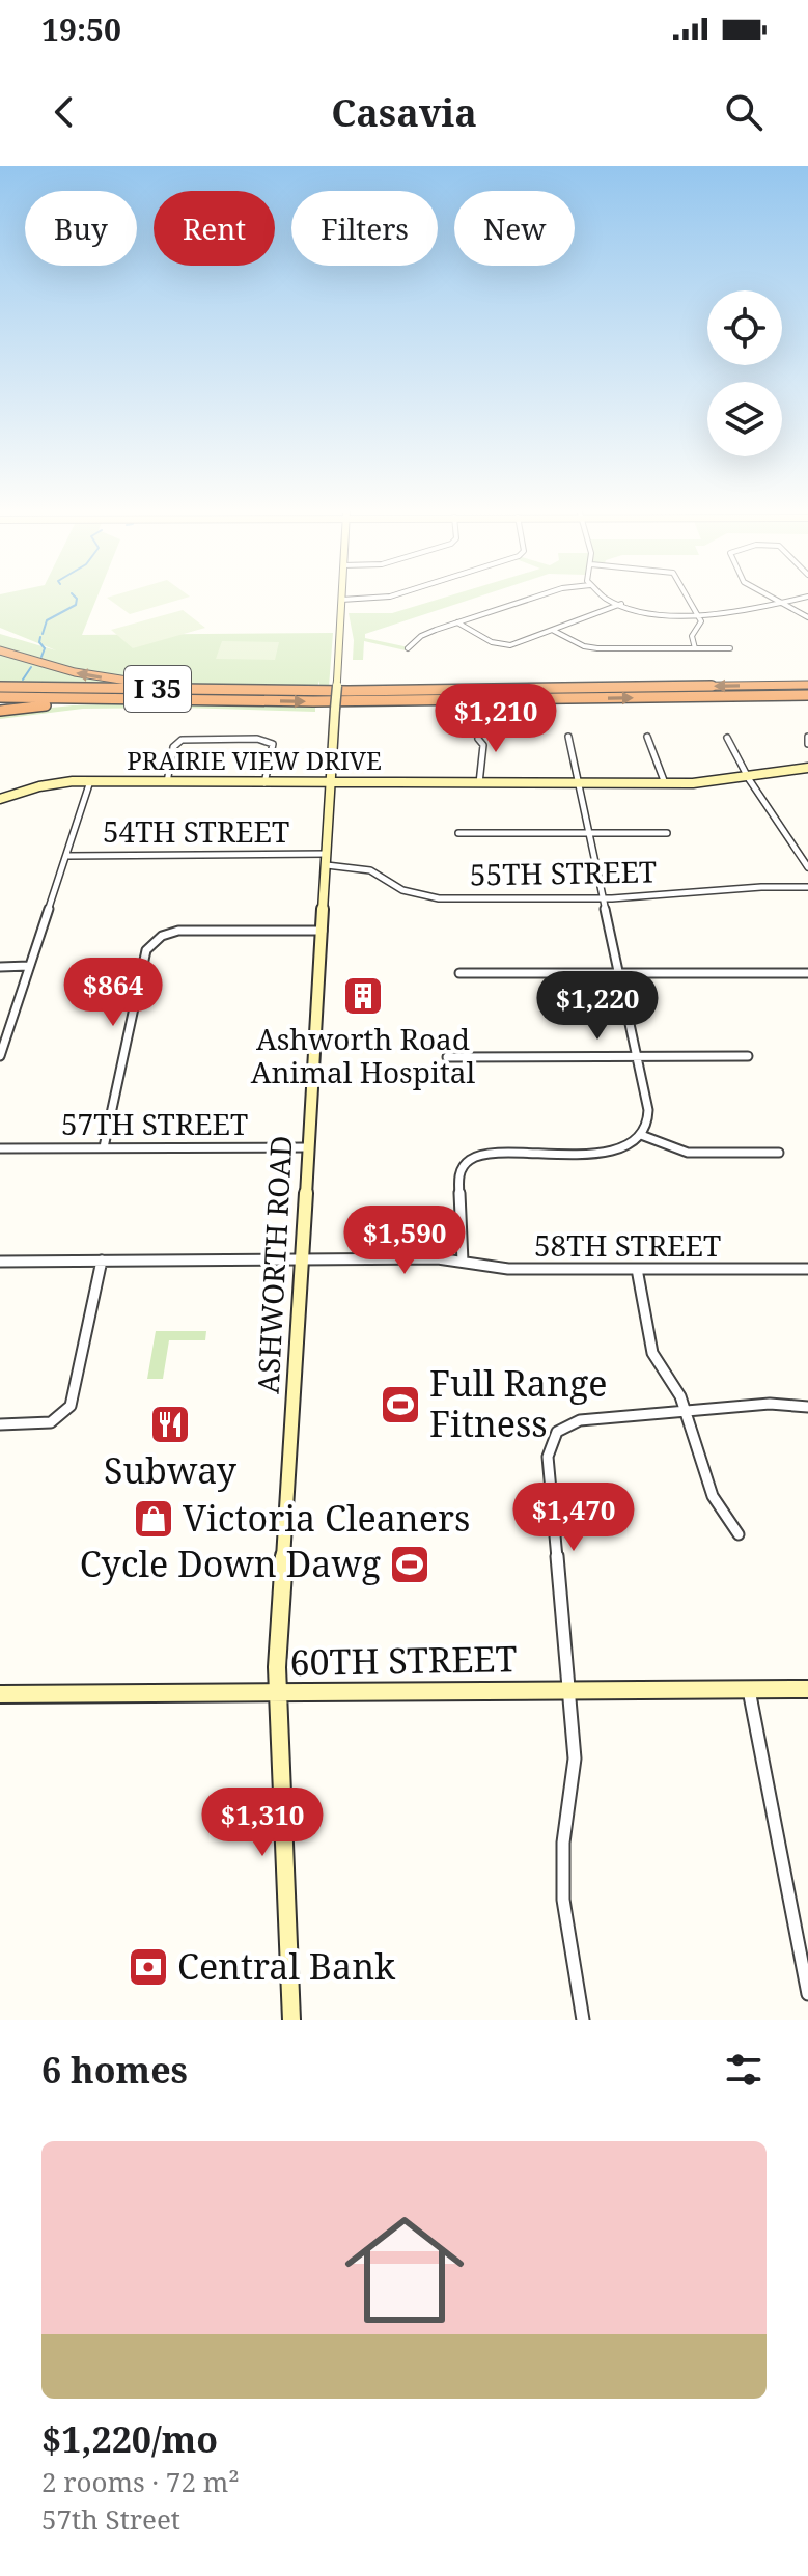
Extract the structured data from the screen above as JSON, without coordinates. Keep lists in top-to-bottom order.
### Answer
{
  "streets": {
    "highway": ["I 35"],
    "main road": ["PRAIRIE VIEW DRIVE", "ASHWORTH ROAD", "60TH STREET"],
    "street": [
      "54TH STREET",
      "55TH STREET",
      "57TH STREET",
      "58TH STREET"
    ]
  },
  "crossings": [
    ["PRAIRIE VIEW DRIVE", "ASHWORTH ROAD"],
    ["54TH STREET", "55TH STREET"],
    ["54TH STREET", "ASHWORTH ROAD"],
    ["55TH STREET", "ASHWORTH ROAD"],
    ["57TH STREET", "ASHWORTH ROAD"],
    ["58TH STREET", "ASHWORTH ROAD"],
    ["ASHWORTH ROAD", "60TH STREET"]
  ],
  "places": {
    "building": ["Ashworth Road Animal Hospital"],
    "sports": ["Full Range Fitness", "Cycle Down Dawg"],
    "restaurant": ["Subway"],
    "shop": ["Victoria Cleaners"],
    "bank": ["Central Bank"]
  },
  "page": {
    "status": "19:50",
    "header": "Casavia",
    "chip": [
      "Buy",
      "Rent",
      "Filters",
      "New"
    ],
    "price": [
      "$1,210",
      "$864",
      "$1,220",
      "$1,590",
      "$1,470",
      "$1,310"
    ],
    "heading": "6 homes",
    "list": [
      {
        "name": "$1,220/mo",
        "note": "2 rooms · 72 m² · 57th Street"
      }
    ]
  }
}
